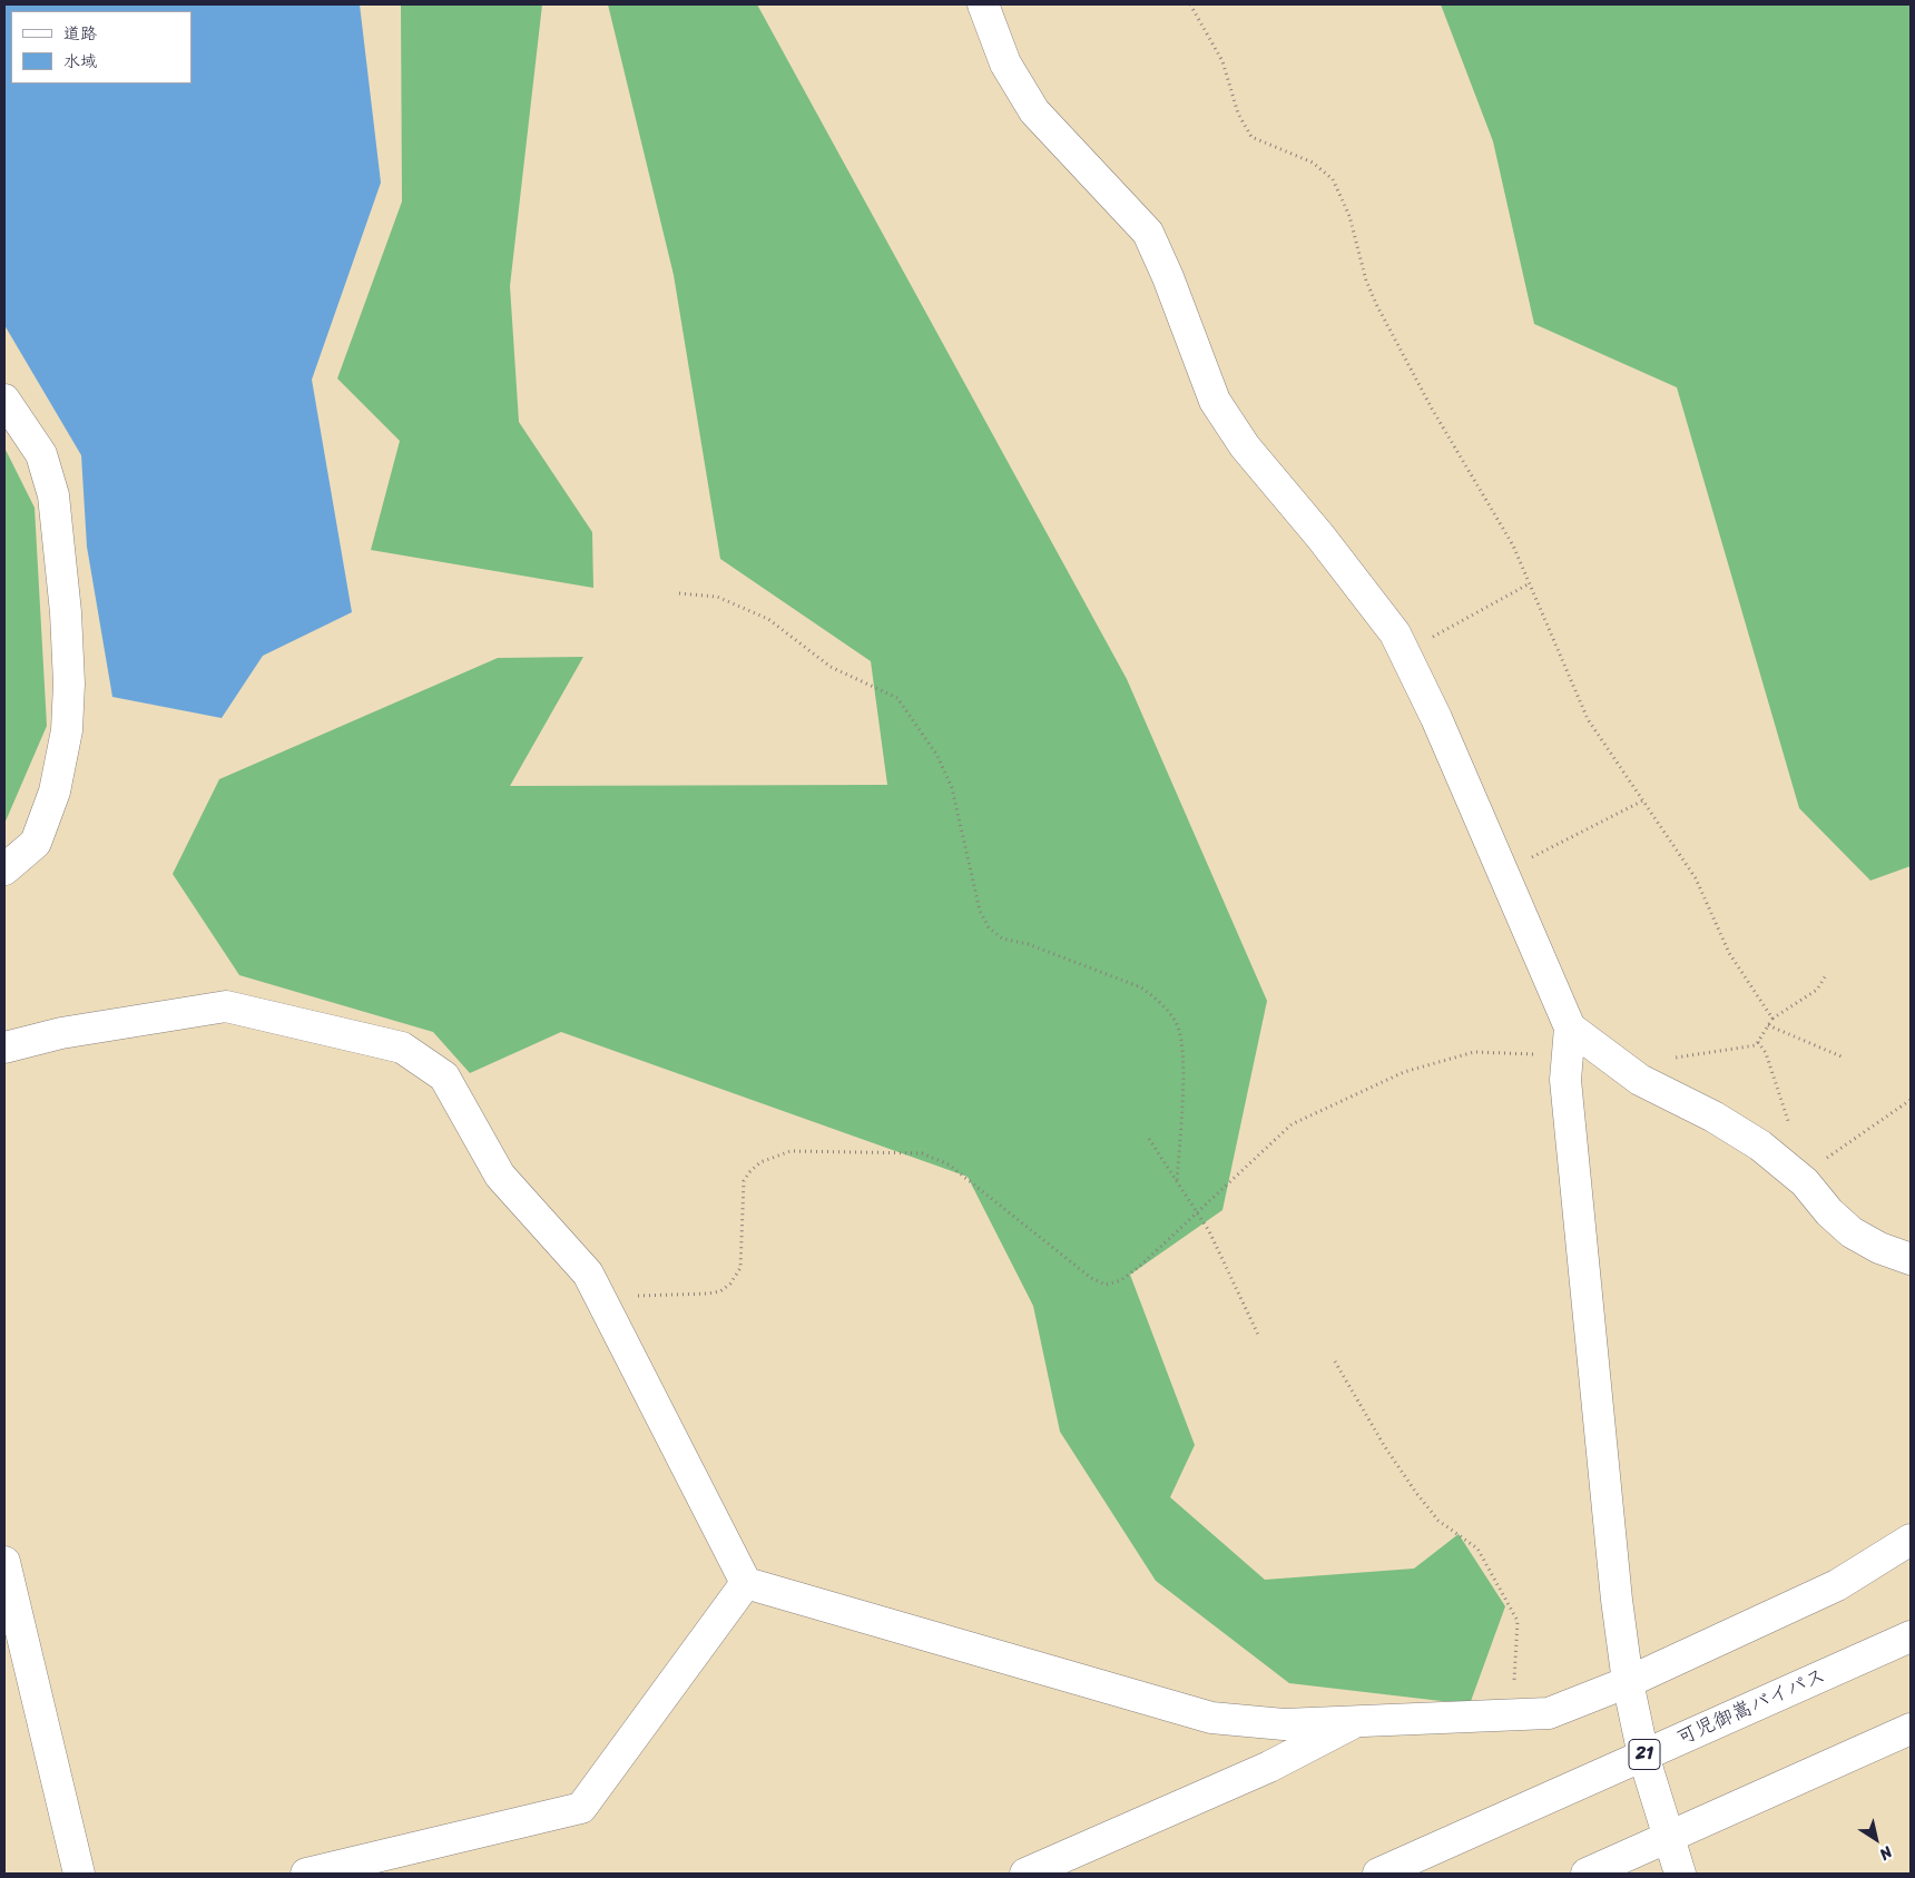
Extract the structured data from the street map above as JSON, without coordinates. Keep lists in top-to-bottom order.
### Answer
{
  "streets": {
    "main road": ["可児御嵩バイパス", "21"]
  },
  "legend": ["道路", "水域"],
  "north": "bottom right"
}
